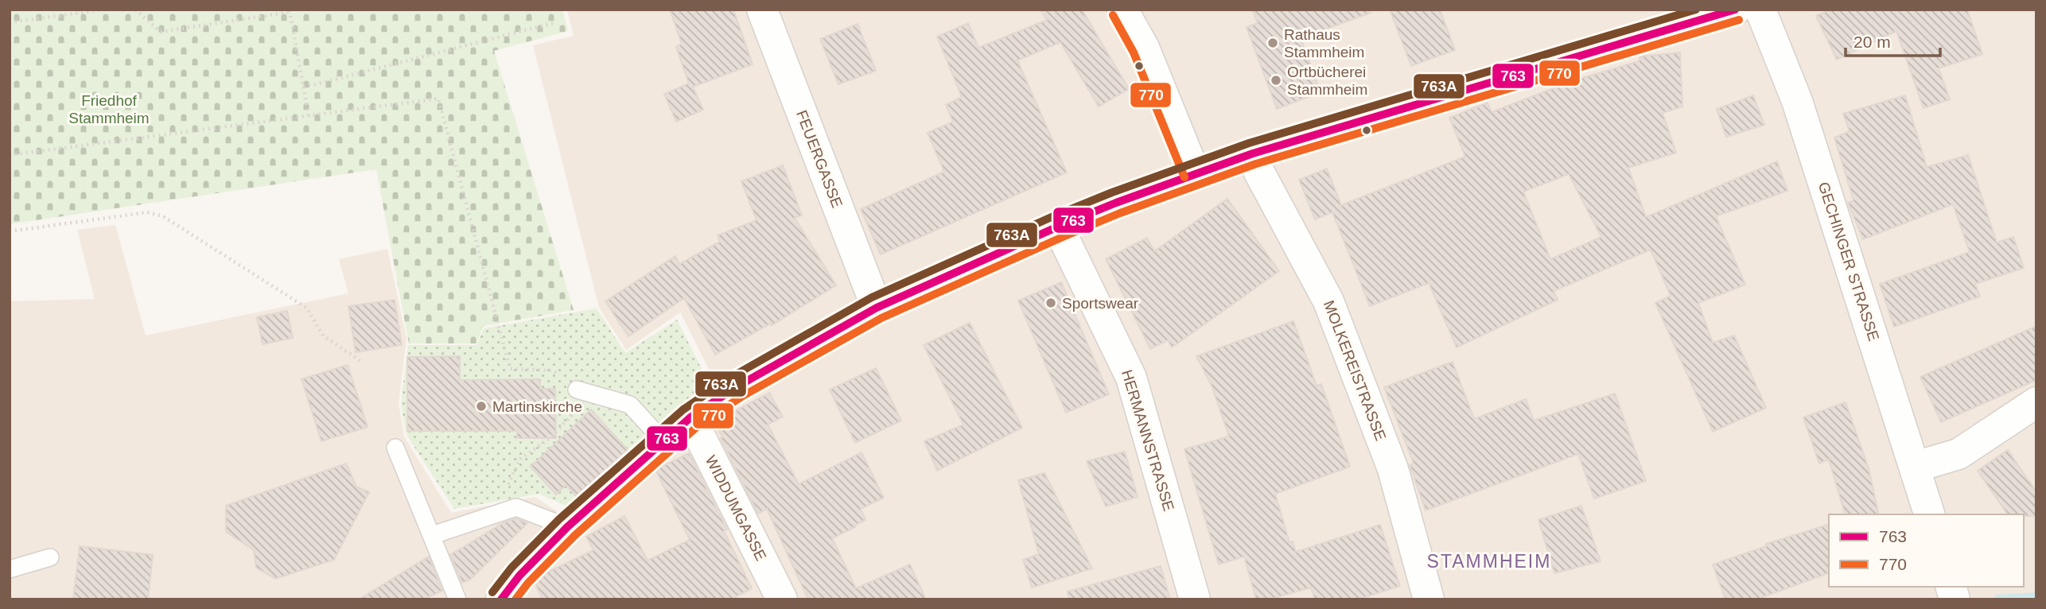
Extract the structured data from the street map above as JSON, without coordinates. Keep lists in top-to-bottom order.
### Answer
{
  "streets": {
    "street": [
      "FEUERGASSE",
      "GECHINGER STRASSE",
      "MOLKEREISTRASSE",
      "HERMANNSTRASSE",
      "WIDDUMGASSE"
    ]
  },
  "districts": ["STAMMHEIM"],
  "parks": ["Friedhof Stammheim"],
  "places": [
    "Rathaus Stammheim",
    "Ortbücherei Stammheim",
    "Sportswear",
    "Martinskirche"
  ],
  "lines": ["transit line 763", "transit line 763A", "transit line 770"],
  "legend": ["763", "770"],
  "scale_bar": "20 m"
}
